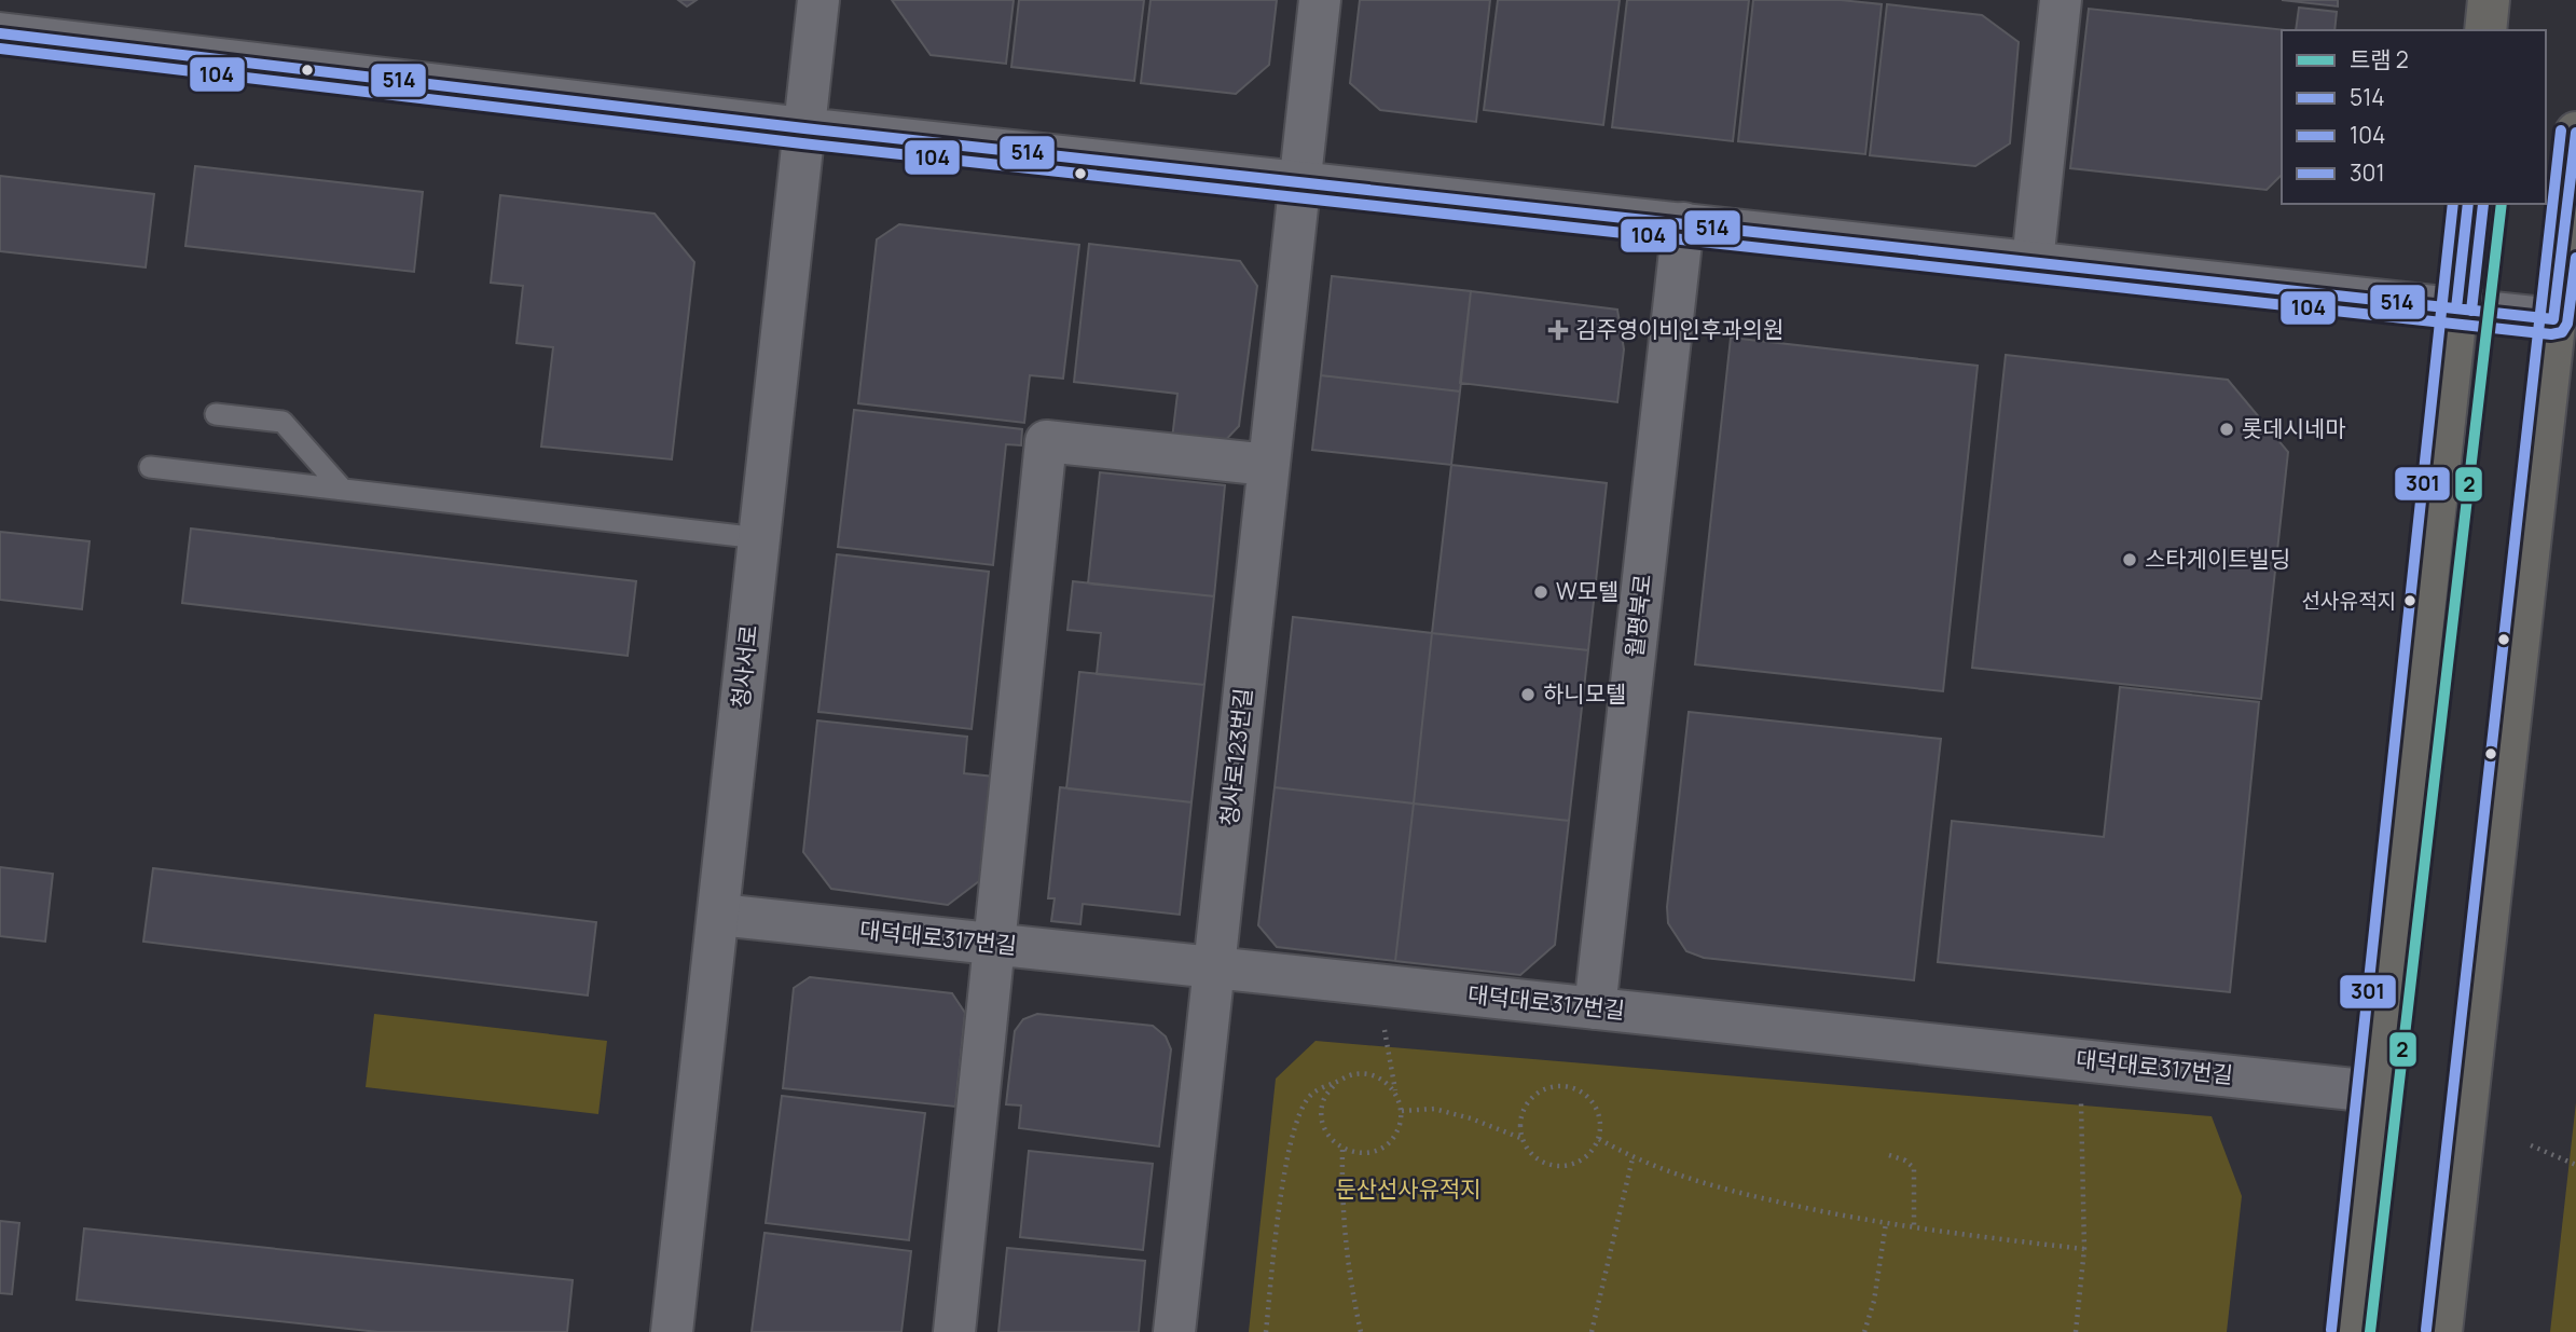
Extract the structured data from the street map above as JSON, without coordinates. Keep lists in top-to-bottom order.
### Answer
{
  "streets": {
    "street": [
      "월평북로",
      "청사서로",
      "청사로123번길",
      "대덕대로317번길"
    ]
  },
  "crossings": [
    ["월평북로", "대덕대로317번길"],
    ["청사서로", "대덕대로317번길"],
    ["청사로123번길", "대덕대로317번길"]
  ],
  "parks": ["둔산선사유적지"],
  "places": {
    "health": ["김주영이비인후과의원"],
    "other": [
      "롯데시네마",
      "스타게이트빌딩",
      "W모텔",
      "선사유적지",
      "하니모텔"
    ]
  },
  "lines": [
    "transit line 514",
    "transit line 104",
    "transit line 301",
    "tram line 2"
  ],
  "legend": [
    "트램 2",
    "514",
    "104",
    "301"
  ]
}
